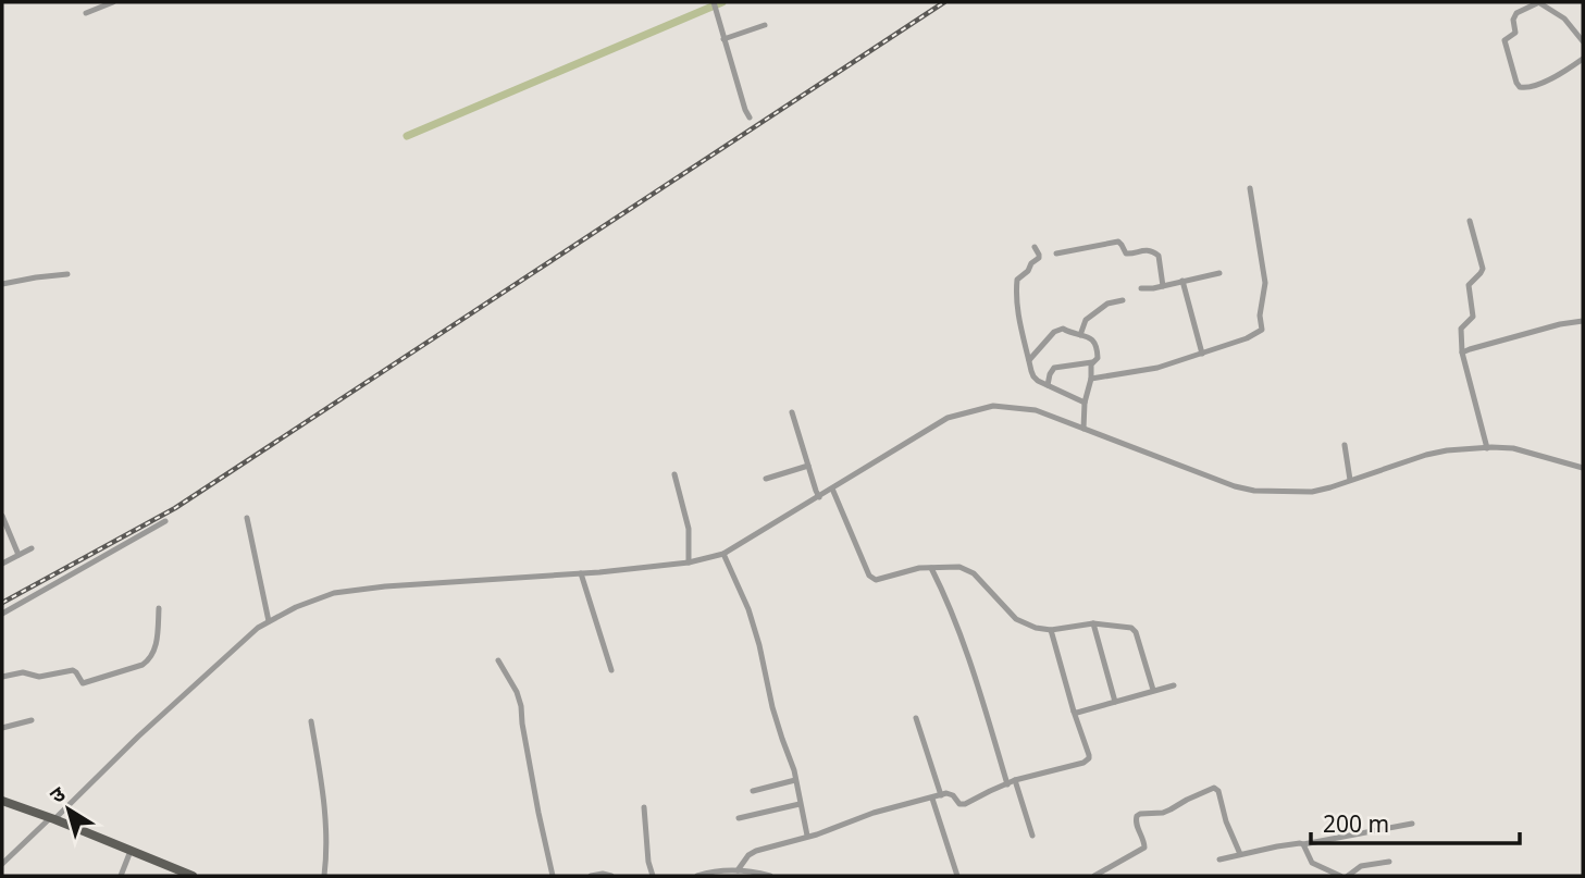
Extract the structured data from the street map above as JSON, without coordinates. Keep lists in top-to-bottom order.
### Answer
{
  "scale_bar": "200 m",
  "north": "top left"
}
